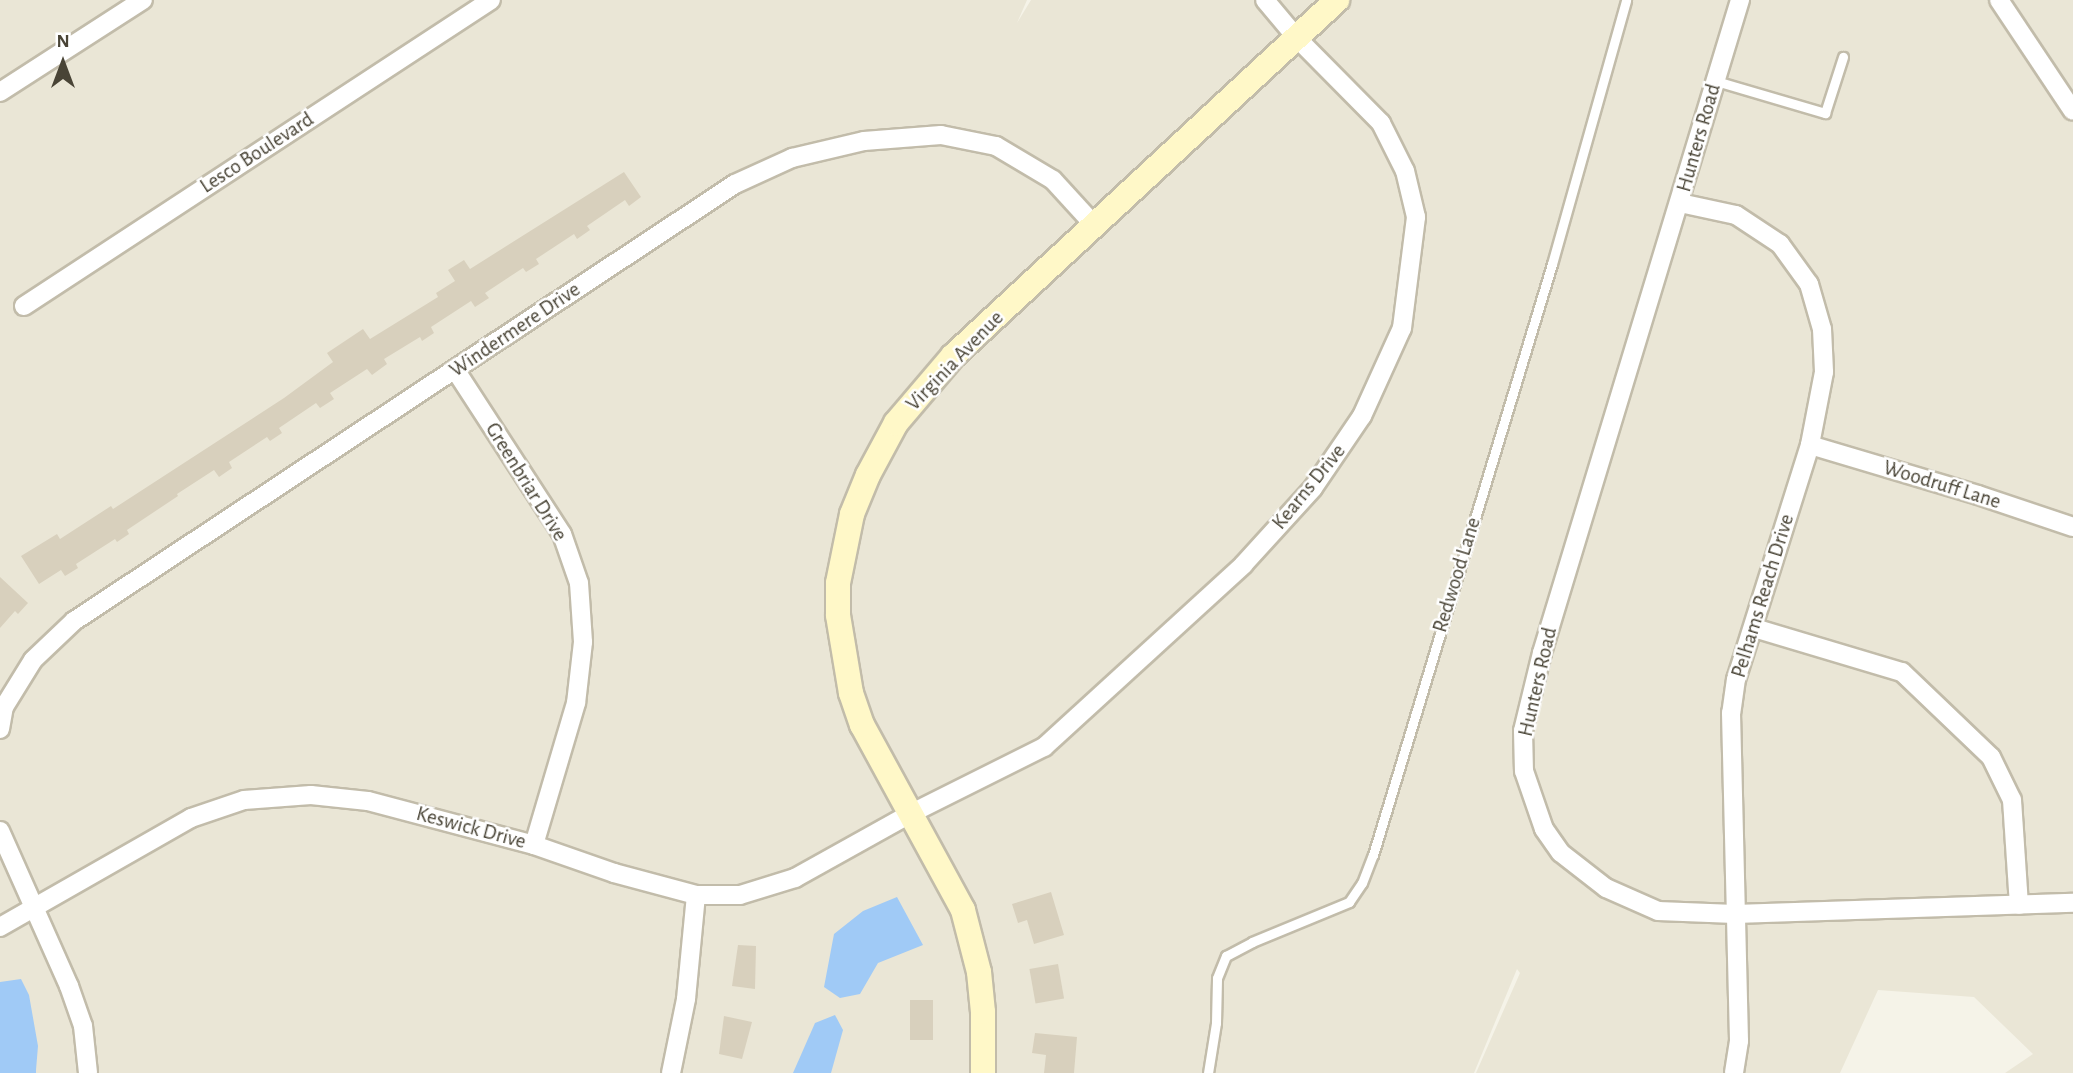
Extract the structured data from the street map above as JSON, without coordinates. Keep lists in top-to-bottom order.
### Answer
{
  "streets": {
    "street": [
      "Hunters Road",
      "Lesco Boulevard",
      "Windermere Drive",
      "Virginia Avenue",
      "Greenbriar Drive",
      "Woodruff Lane",
      "Kearns Drive",
      "Pelhams Reach Drive",
      "Keswick Drive"
    ],
    "lane": ["Redwood Lane"]
  },
  "crossings": [
    ["Hunters Road", "Pelhams Reach Drive"],
    ["Windermere Drive", "Virginia Avenue"],
    ["Windermere Drive", "Greenbriar Drive"],
    ["Virginia Avenue", "Kearns Drive"],
    ["Virginia Avenue", "Keswick Drive"],
    ["Greenbriar Drive", "Keswick Drive"],
    ["Woodruff Lane", "Pelhams Reach Drive"],
    ["Kearns Drive", "Keswick Drive"]
  ],
  "north": "top"
}
